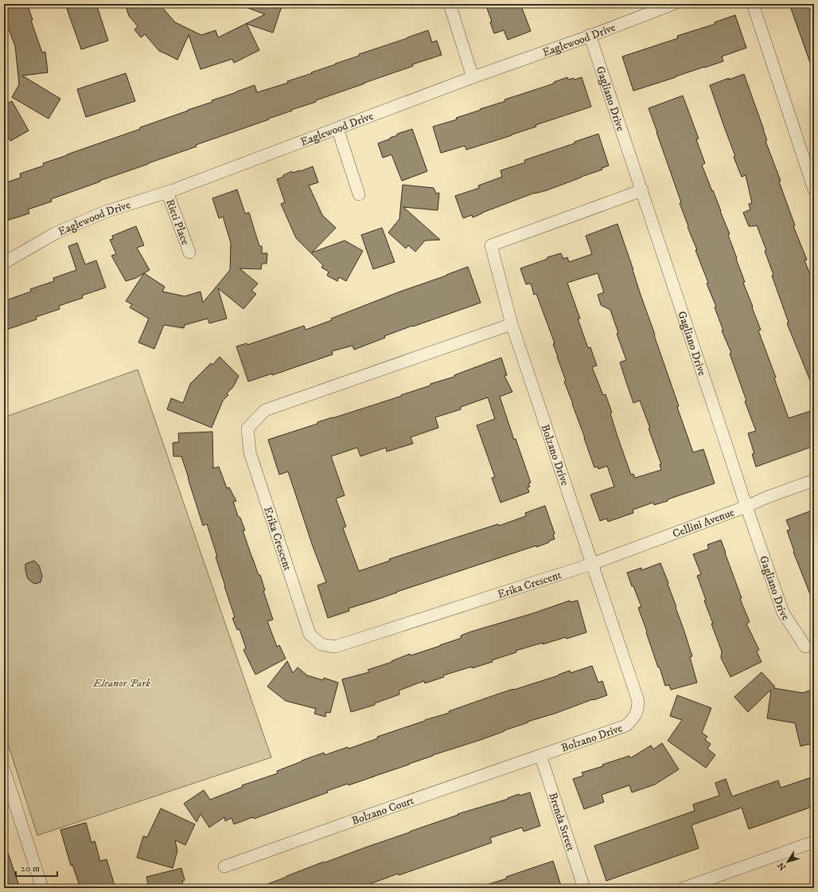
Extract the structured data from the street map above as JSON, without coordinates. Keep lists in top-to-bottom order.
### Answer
{
  "streets": {
    "street": [
      "Eaglewood Drive",
      "Gagliano Drive",
      "Rieti Place",
      "Bolzano Drive",
      "Cellini Avenue",
      "Erika Crescent",
      "Bolzano Court",
      "Brenda Street"
    ]
  },
  "crossings": [
    ["Eaglewood Drive", "Gagliano Drive"],
    ["Eaglewood Drive", "Rieti Place"],
    ["Gagliano Drive", "Bolzano Drive"],
    ["Gagliano Drive", "Cellini Avenue"],
    ["Bolzano Drive", "Cellini Avenue"],
    ["Bolzano Drive", "Erika Crescent"],
    ["Bolzano Drive", "Bolzano Court"],
    ["Bolzano Drive", "Brenda Street"],
    ["Cellini Avenue", "Erika Crescent"],
    ["Bolzano Court", "Brenda Street"]
  ],
  "parks": ["Eleanor Park"],
  "scale_bar": "20 m",
  "north": "bottom left"
}
